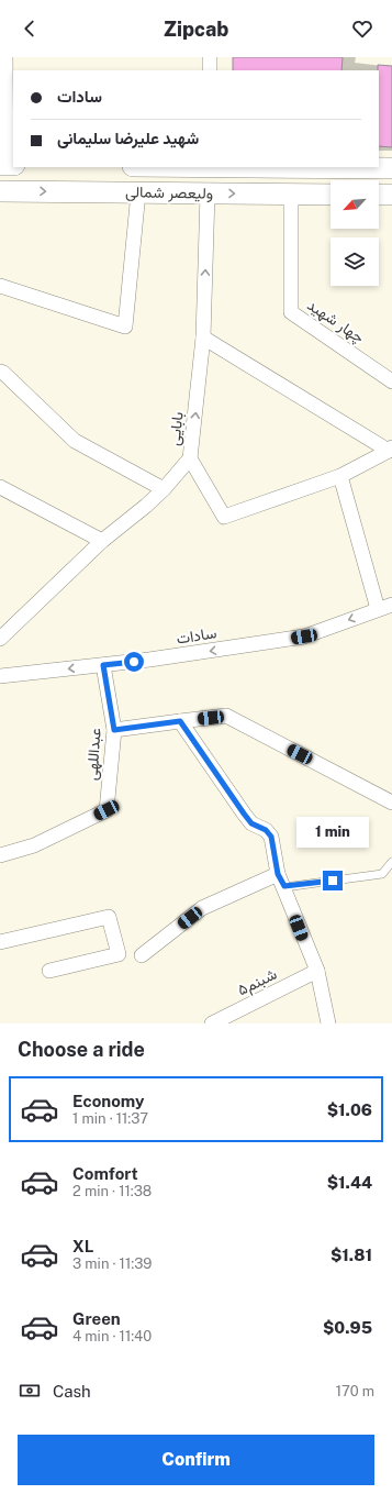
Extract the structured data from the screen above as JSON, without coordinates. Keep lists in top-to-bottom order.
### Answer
{
  "streets": {
    "main road": ["ولیعصر شمالی"],
    "street": [
      "چهار شهید",
      "بابایی",
      "سادات",
      "عبداللهی",
      "شبنم۵"
    ]
  },
  "crossings": [
    ["ولیعصر شمالی", "چهار شهید"],
    ["ولیعصر شمالی", "بابایی"],
    ["سادات", "عبداللهی"]
  ],
  "one_way": ["ولیعصر شمالی", "بابایی", "سادات"],
  "north": "bottom left",
  "page": {
    "header": "Zipcab",
    "banner": ["سادات", "شهید علیرضا سلیمانی"],
    "bubble": "1 min",
    "heading": "Choose a ride",
    "list": [
      {
        "name": "Economy",
        "note": "1 min · 11:37",
        "value": "$1.06"
      },
      {
        "name": "Comfort",
        "note": "2 min · 11:38",
        "value": "$1.44"
      },
      {
        "name": "XL",
        "note": "3 min · 11:39",
        "value": "$1.81"
      },
      {
        "name": "Green",
        "note": "4 min · 11:40",
        "value": "$0.95"
      }
    ],
    "pay": ["Cash", "170 m"],
    "buttons": "Confirm"
  }
}
